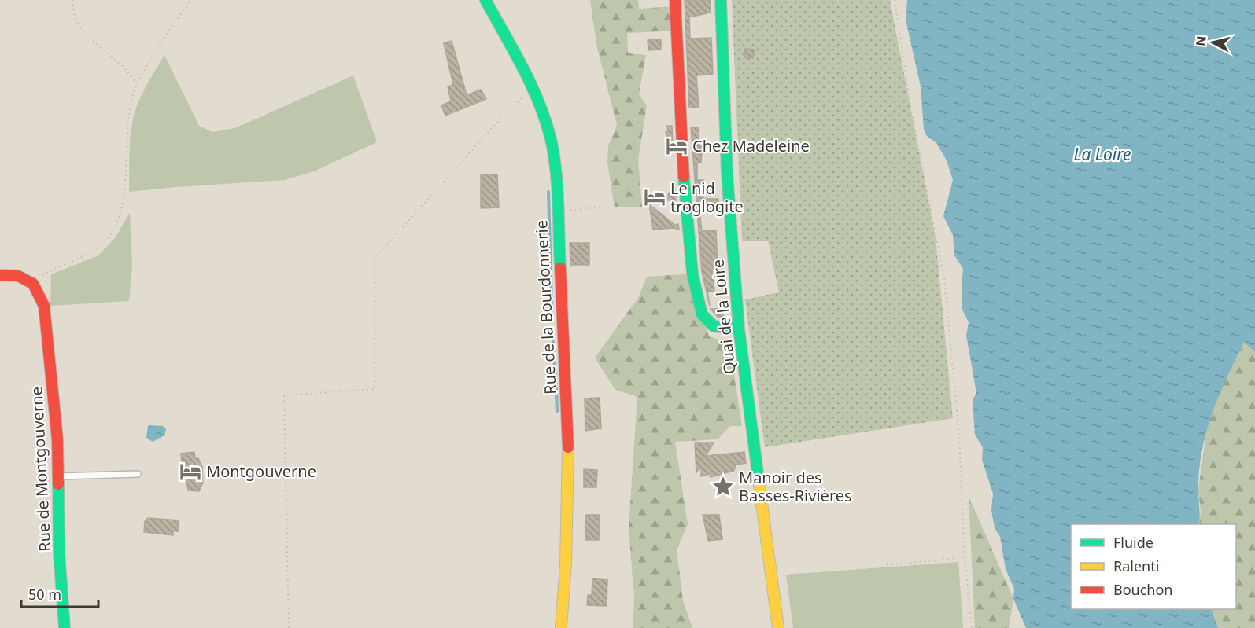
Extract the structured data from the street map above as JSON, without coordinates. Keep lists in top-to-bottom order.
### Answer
{
  "streets": {
    "street": ["Rue de la Bourdonnerie", "Quai de la Loire", "Rue de Montgouverne"]
  },
  "water": ["La Loire"],
  "places": {
    "hotel": ["Chez Madeleine", "Le nid troglogite", "Montgouverne"],
    "place": ["Manoir des Basses-Rivières"]
  },
  "legend": ["Fluide", "Ralenti", "Bouchon"],
  "scale_bar": "50 m",
  "north": "left"
}
